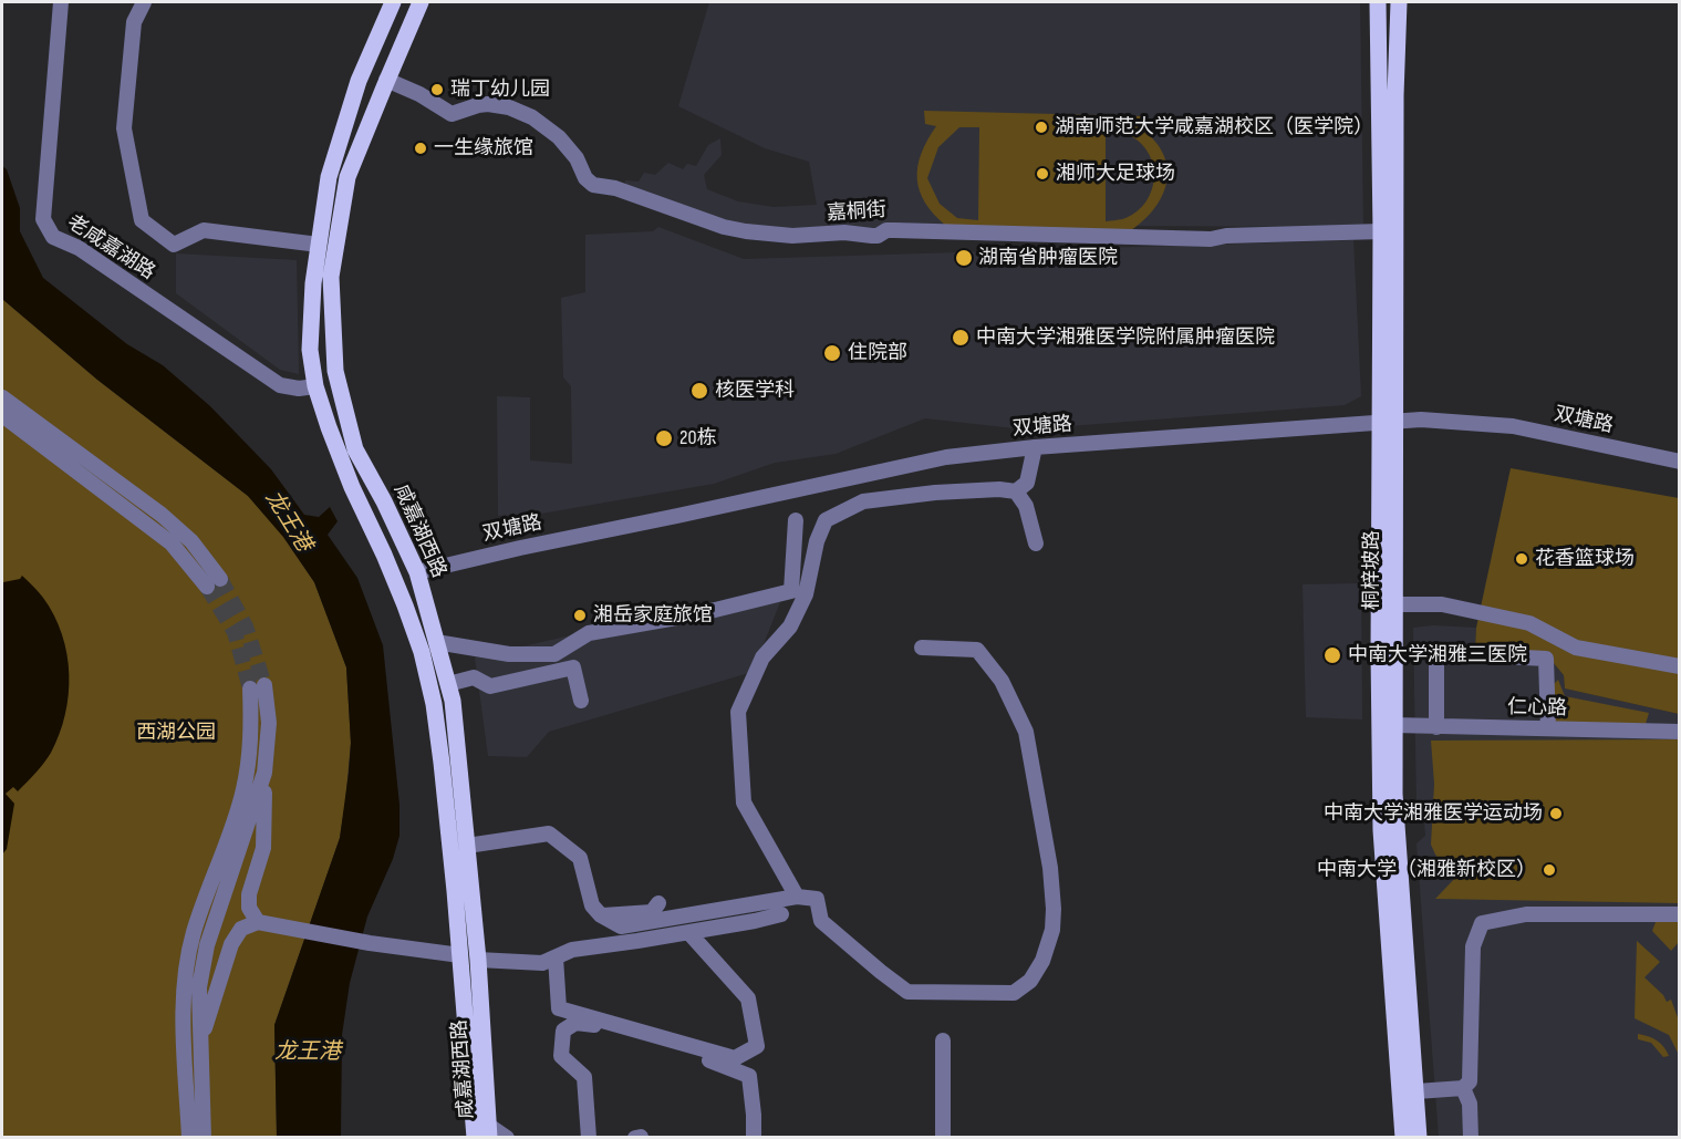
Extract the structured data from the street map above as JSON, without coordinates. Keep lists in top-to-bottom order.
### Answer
{
  "streets": {
    "main road": ["咸嘉湖西路", "桐梓坡路"],
    "street": [
      "嘉桐街",
      "老咸嘉湖路",
      "双塘路",
      "仁心路"
    ]
  },
  "crossings": [
    ["嘉桐街", "咸嘉湖西路"],
    ["嘉桐街", "桐梓坡路"],
    ["老咸嘉湖路", "咸嘉湖西路"],
    ["双塘路", "咸嘉湖西路"],
    ["双塘路", "桐梓坡路"],
    ["桐梓坡路", "仁心路"]
  ],
  "water": ["龙王港"],
  "parks": ["西湖公园"],
  "places": [
    "瑞丁幼儿园",
    "湖南师范大学咸嘉湖校区（医学院）",
    "一生缘旅馆",
    "湘师大足球场",
    "湖南省肿瘤医院",
    "中南大学湘雅医学院附属肿瘤医院",
    "住院部",
    "核医学科",
    "20栋",
    "花香篮球场",
    "湘岳家庭旅馆",
    "中南大学湘雅三医院",
    "中南大学湘雅医学运动场",
    "中南大学（湘雅新校区）"
  ]
}
